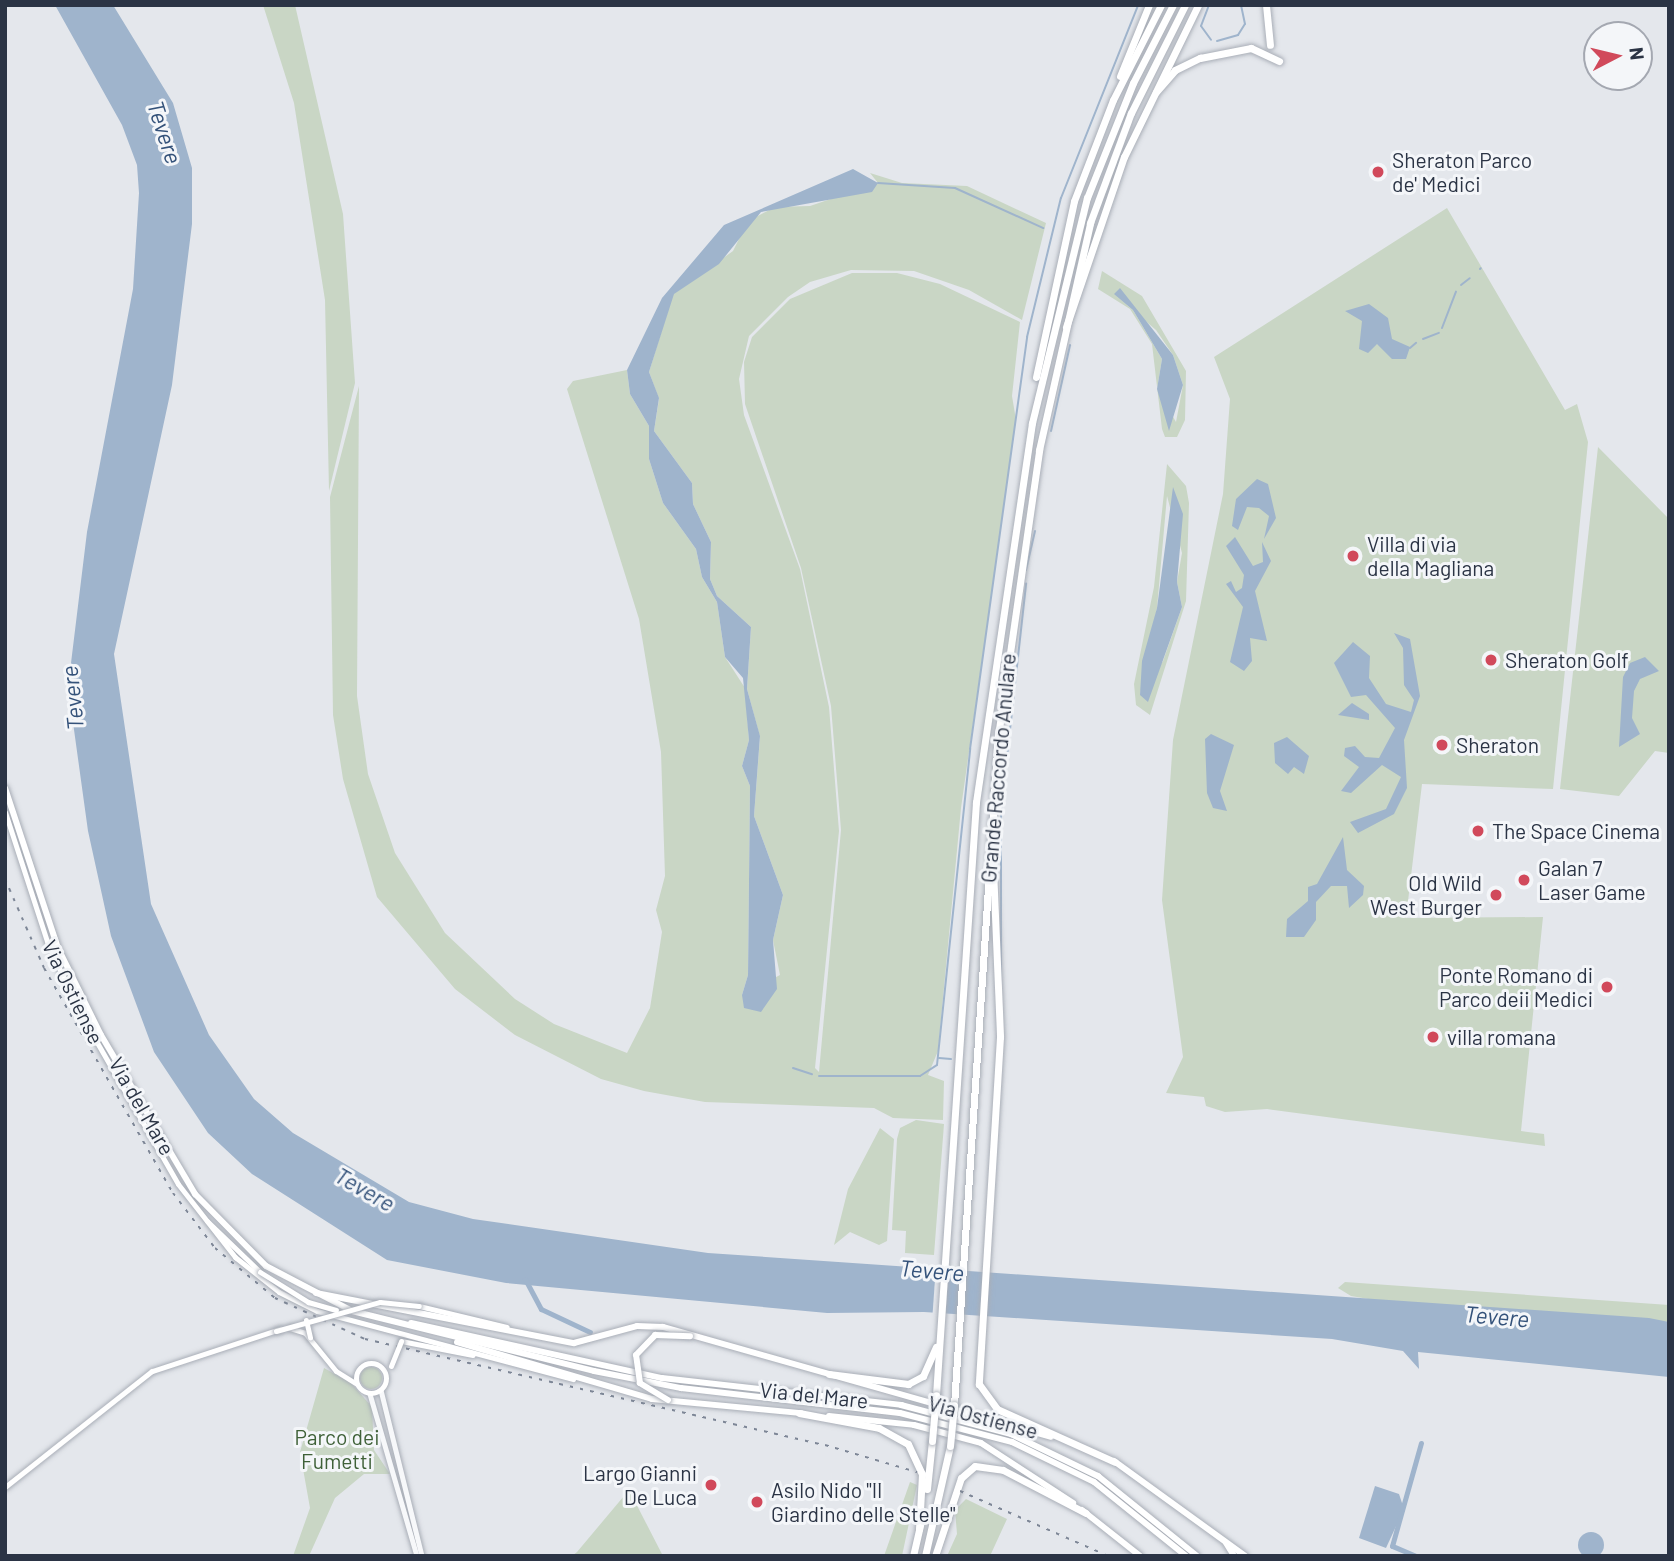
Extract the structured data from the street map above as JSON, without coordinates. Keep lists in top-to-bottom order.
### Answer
{
  "streets": {
    "highway": ["Grande Raccordo Anulare"],
    "main road": ["Via Ostiense", "Via del Mare"]
  },
  "crossings": [
    ["Via Ostiense", "Via del Mare"]
  ],
  "water": ["Tevere"],
  "parks": ["Parco dei Fumetti"],
  "places": [
    "Sheraton Parco de' Medici",
    "Villa di via della Magliana",
    "Sheraton Golf",
    "Sheraton",
    "The Space Cinema",
    "Galan 7 Laser Game",
    "Old Wild West Burger",
    "Ponte Romano di Parco deii Medici",
    "villa romana",
    "Largo Gianni De Luca",
    "Asilo Nido \"Il Giardino delle Stelle\""
  ],
  "north": "right"
}
